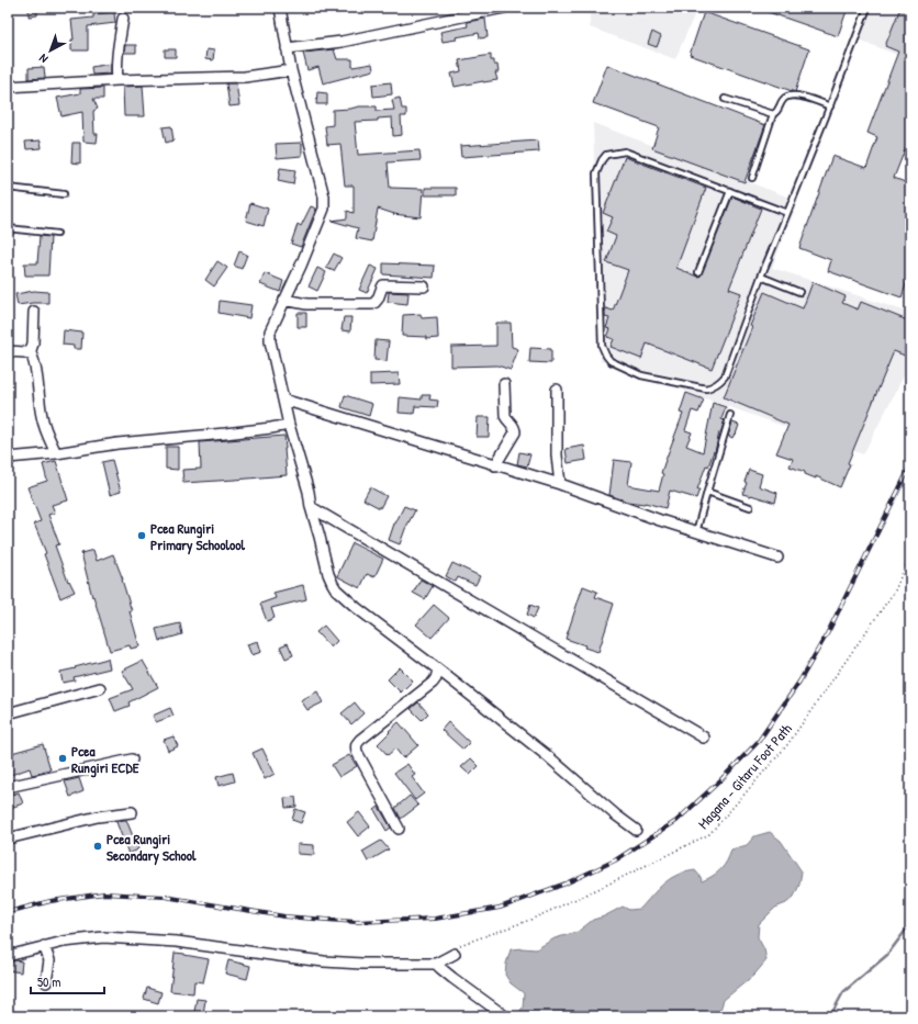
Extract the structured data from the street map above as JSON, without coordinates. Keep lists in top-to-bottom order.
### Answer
{
  "streets": {
    "path": ["Magana - Gitaru Foot Path"]
  },
  "places": ["Pcea Rungiri Primary Schoolool", "Pcea Rungiri ECDE", "Pcea Rungiri Secondary School"],
  "scale_bar": "50 m",
  "north": "bottom left"
}
